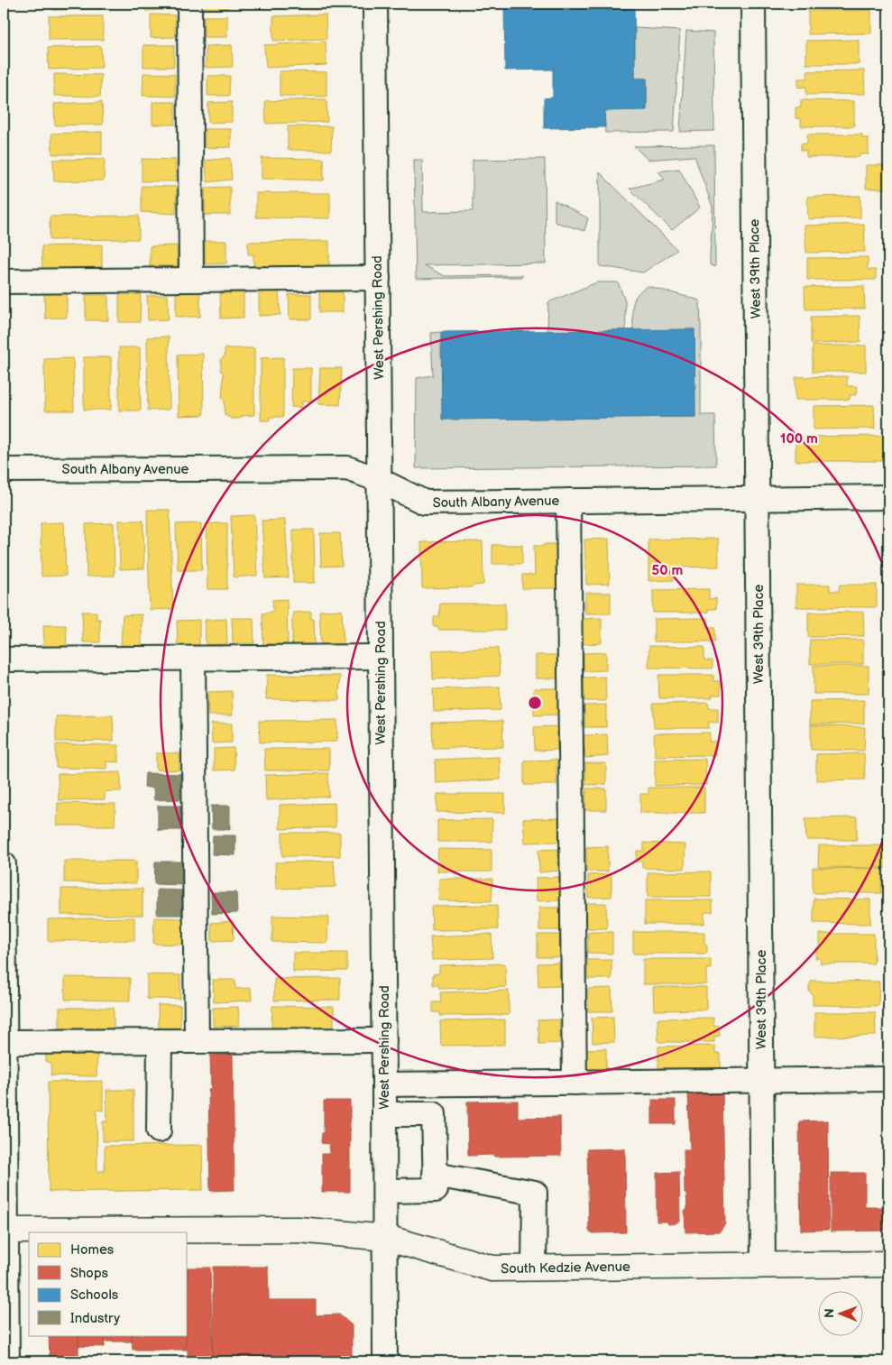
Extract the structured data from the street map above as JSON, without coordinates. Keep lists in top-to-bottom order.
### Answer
{
  "streets": {
    "main road": ["South Kedzie Avenue"],
    "street": ["West 39th Place", "West Pershing Road", "South Albany Avenue"]
  },
  "crossings": [
    ["West 39th Place", "South Albany Avenue"],
    ["West 39th Place", "South Kedzie Avenue"],
    ["West Pershing Road", "South Albany Avenue"],
    ["West Pershing Road", "South Kedzie Avenue"]
  ],
  "legend": [
    "Homes",
    "Shops",
    "Schools",
    "Industry"
  ],
  "north": "left",
  "rings": ["100 m", "50 m"]
}
